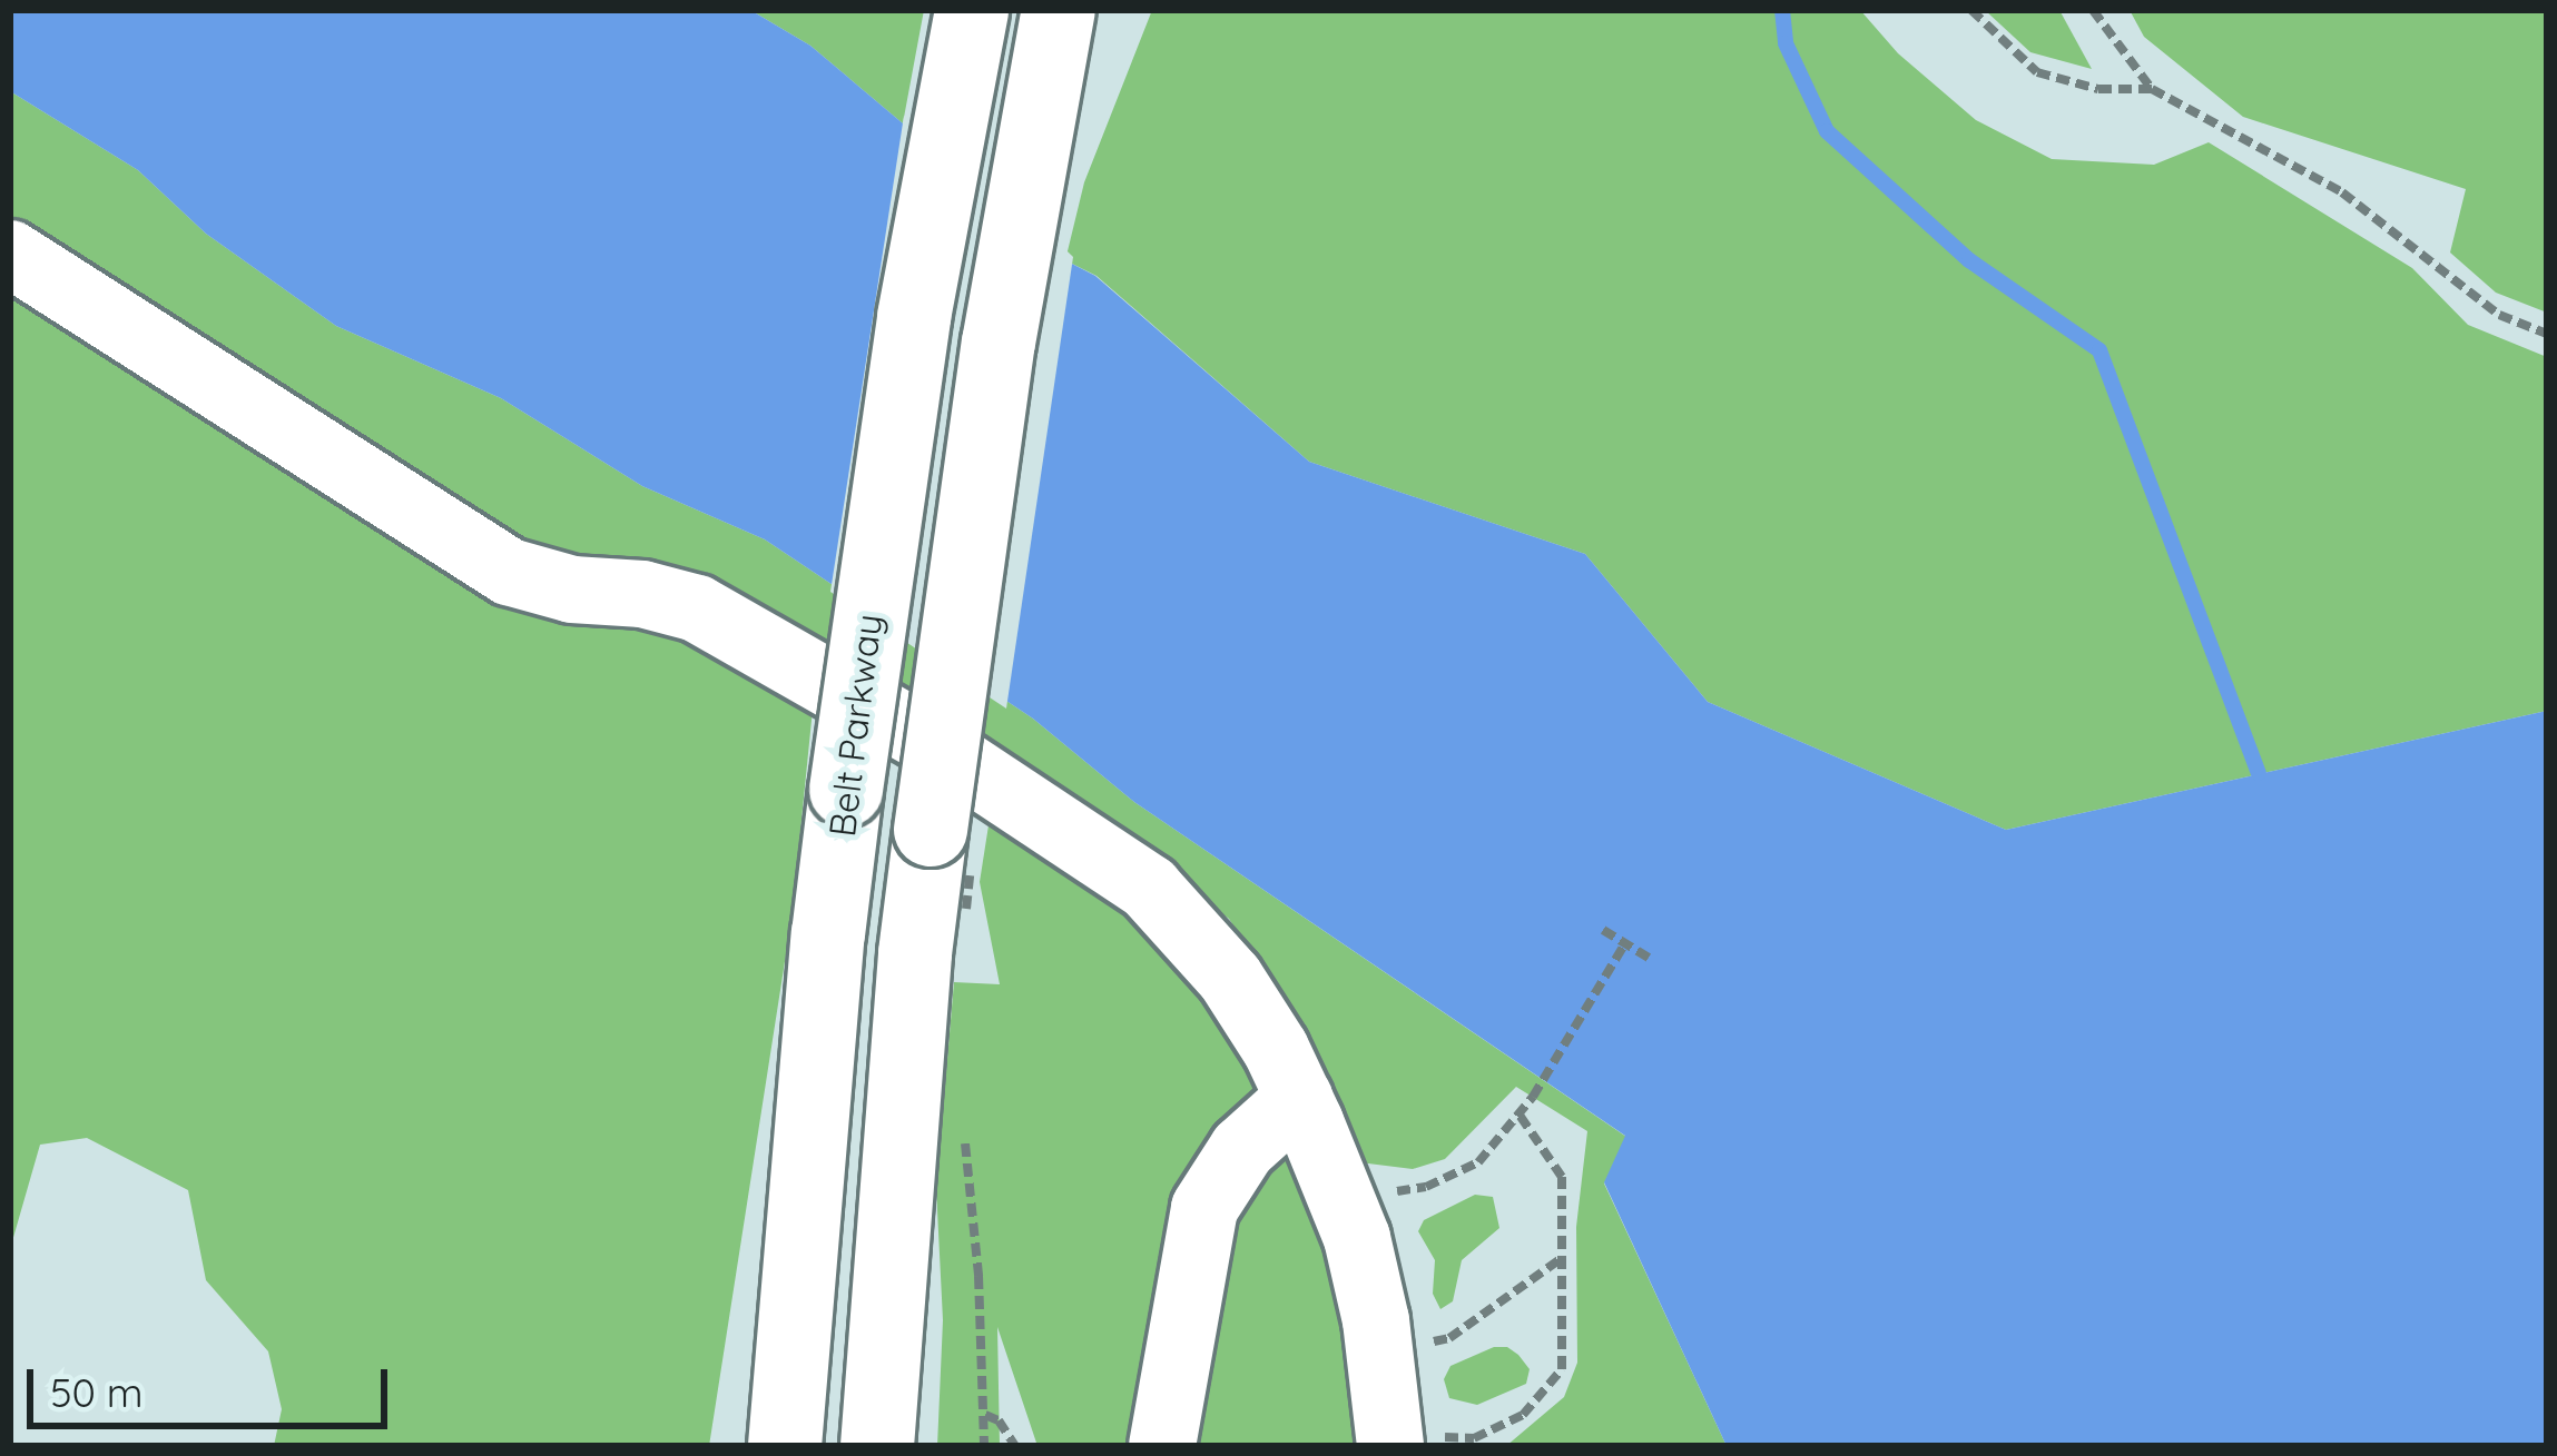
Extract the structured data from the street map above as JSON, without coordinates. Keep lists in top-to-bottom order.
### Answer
{
  "streets": {
    "highway": ["Belt Parkway"]
  },
  "scale_bar": "50 m"
}
